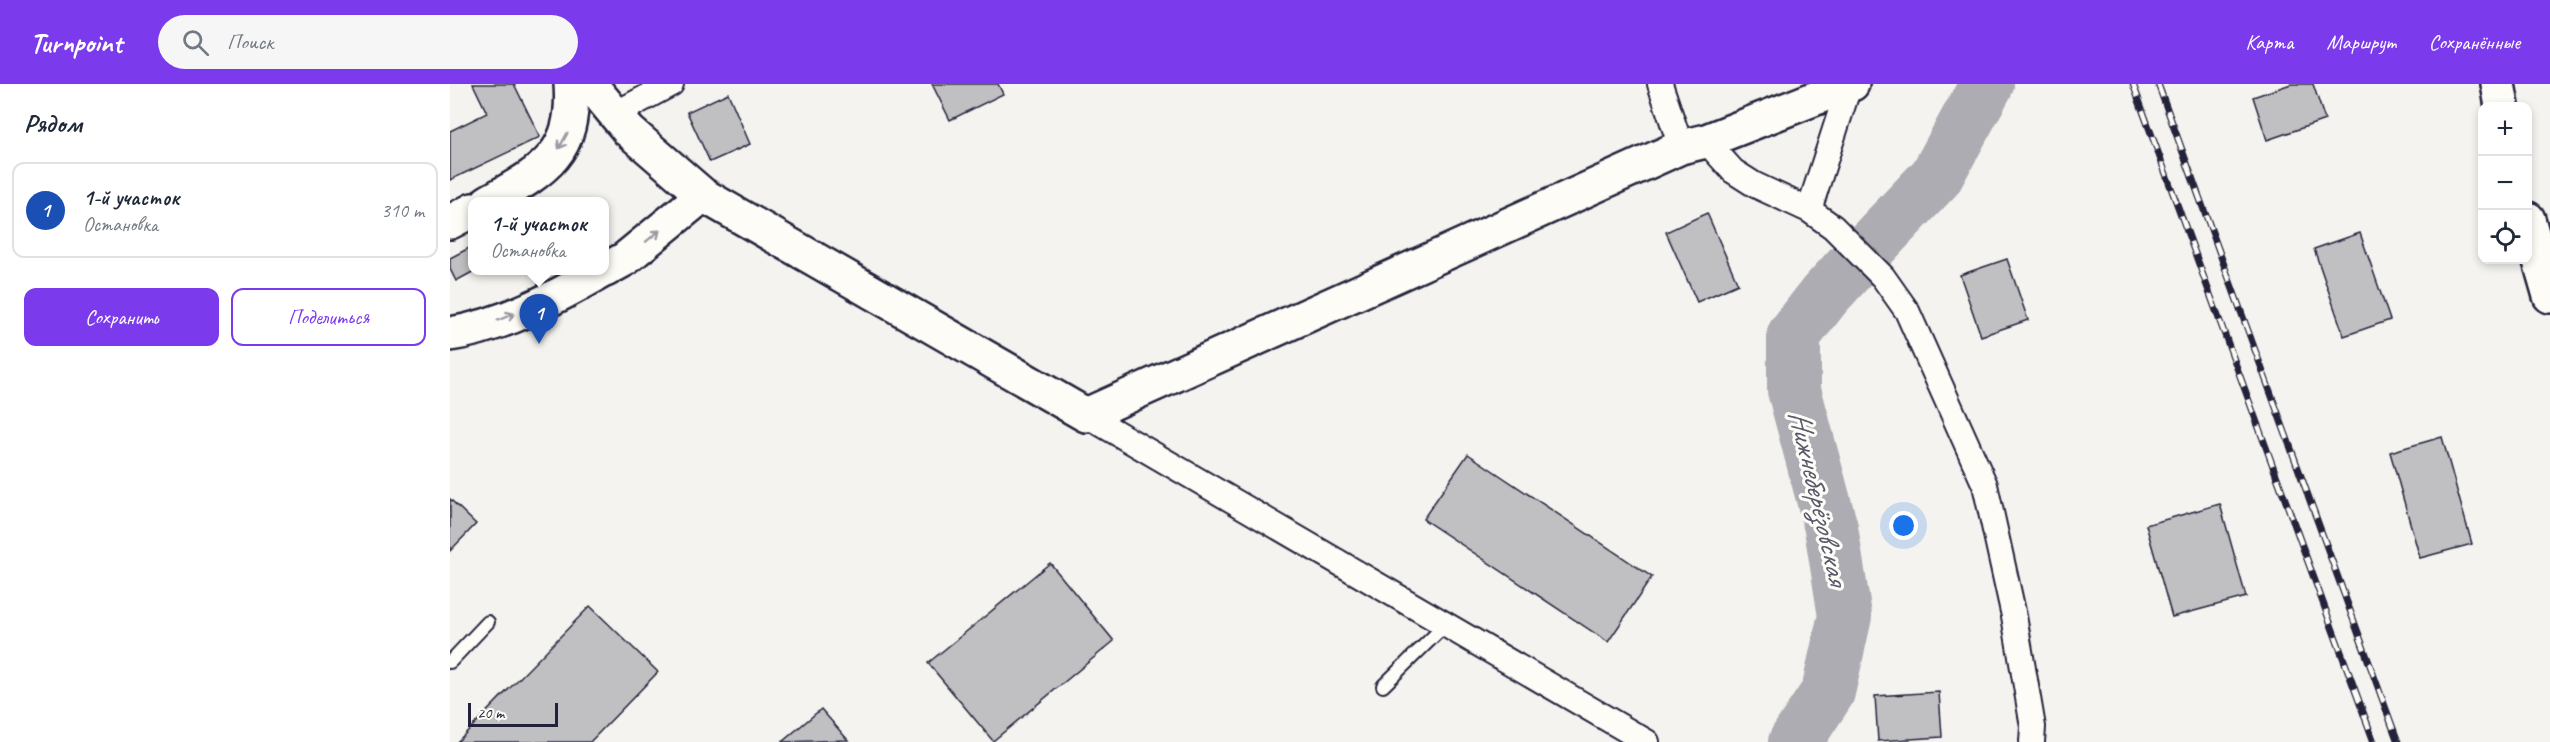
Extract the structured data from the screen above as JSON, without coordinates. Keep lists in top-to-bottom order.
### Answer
{
  "water": ["Нижнеберёзовская"],
  "scale_bar": "20 m",
  "page": {
    "header": "Turnpoint",
    "search": "Поиск",
    "nav": ["Карта", "Маршрут", "Сохранённые"],
    "heading": "Рядом",
    "map_buttons": ["+", "−"],
    "list": [
      {
        "mark": "1",
        "name": "1-й участок",
        "note": "Остановка",
        "value": "310 m"
      }
    ],
    "popup": ["1-й участок", "Остановка"],
    "buttons": ["Сохранить", "Поделиться"],
    "pins": "1",
    "scale": "20 m"
  }
}
